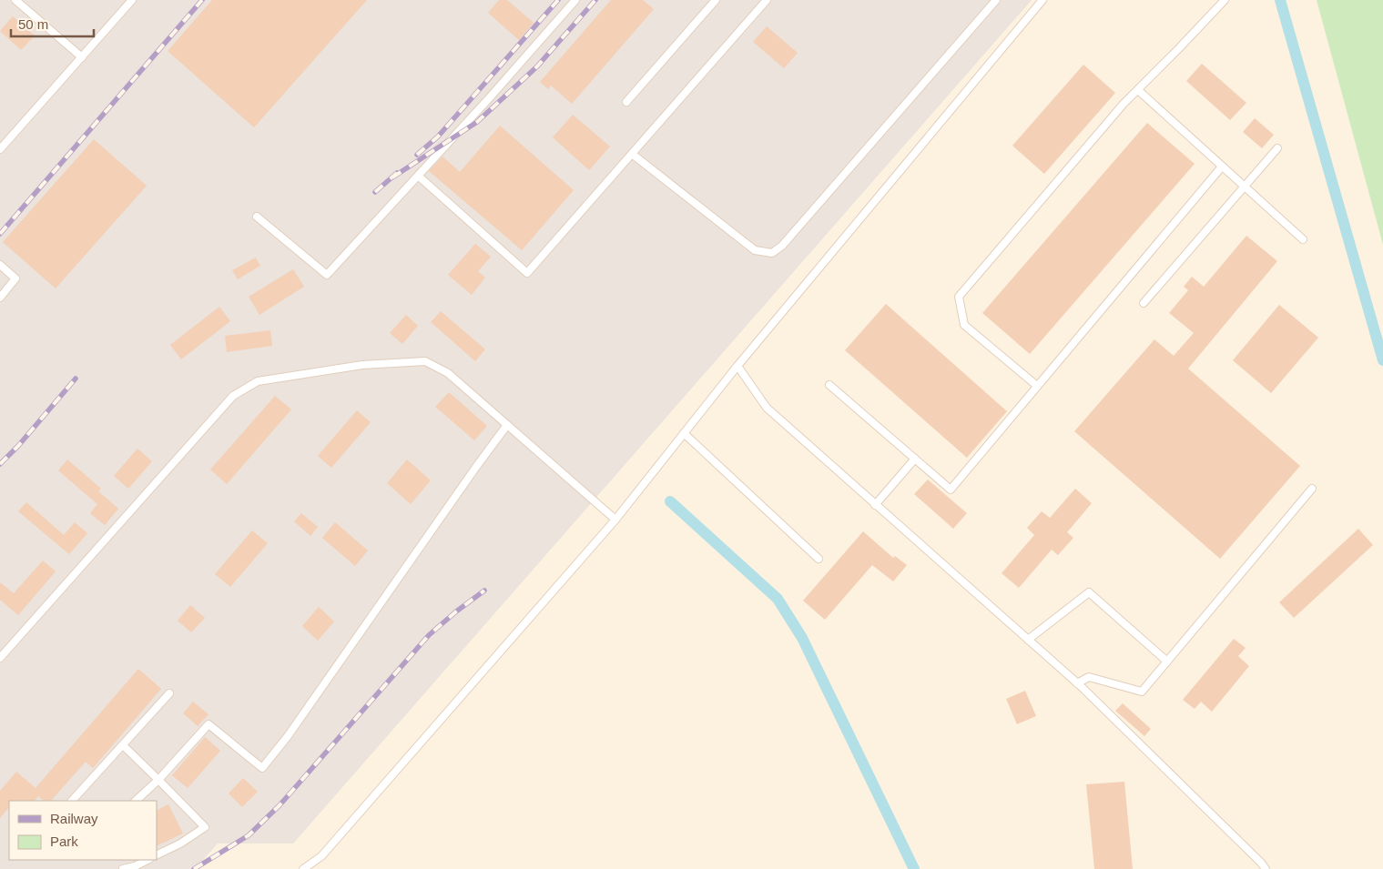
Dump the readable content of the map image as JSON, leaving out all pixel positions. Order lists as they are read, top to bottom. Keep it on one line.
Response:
{"legend":["Railway","Park"],"scale_bar":"50 m"}
